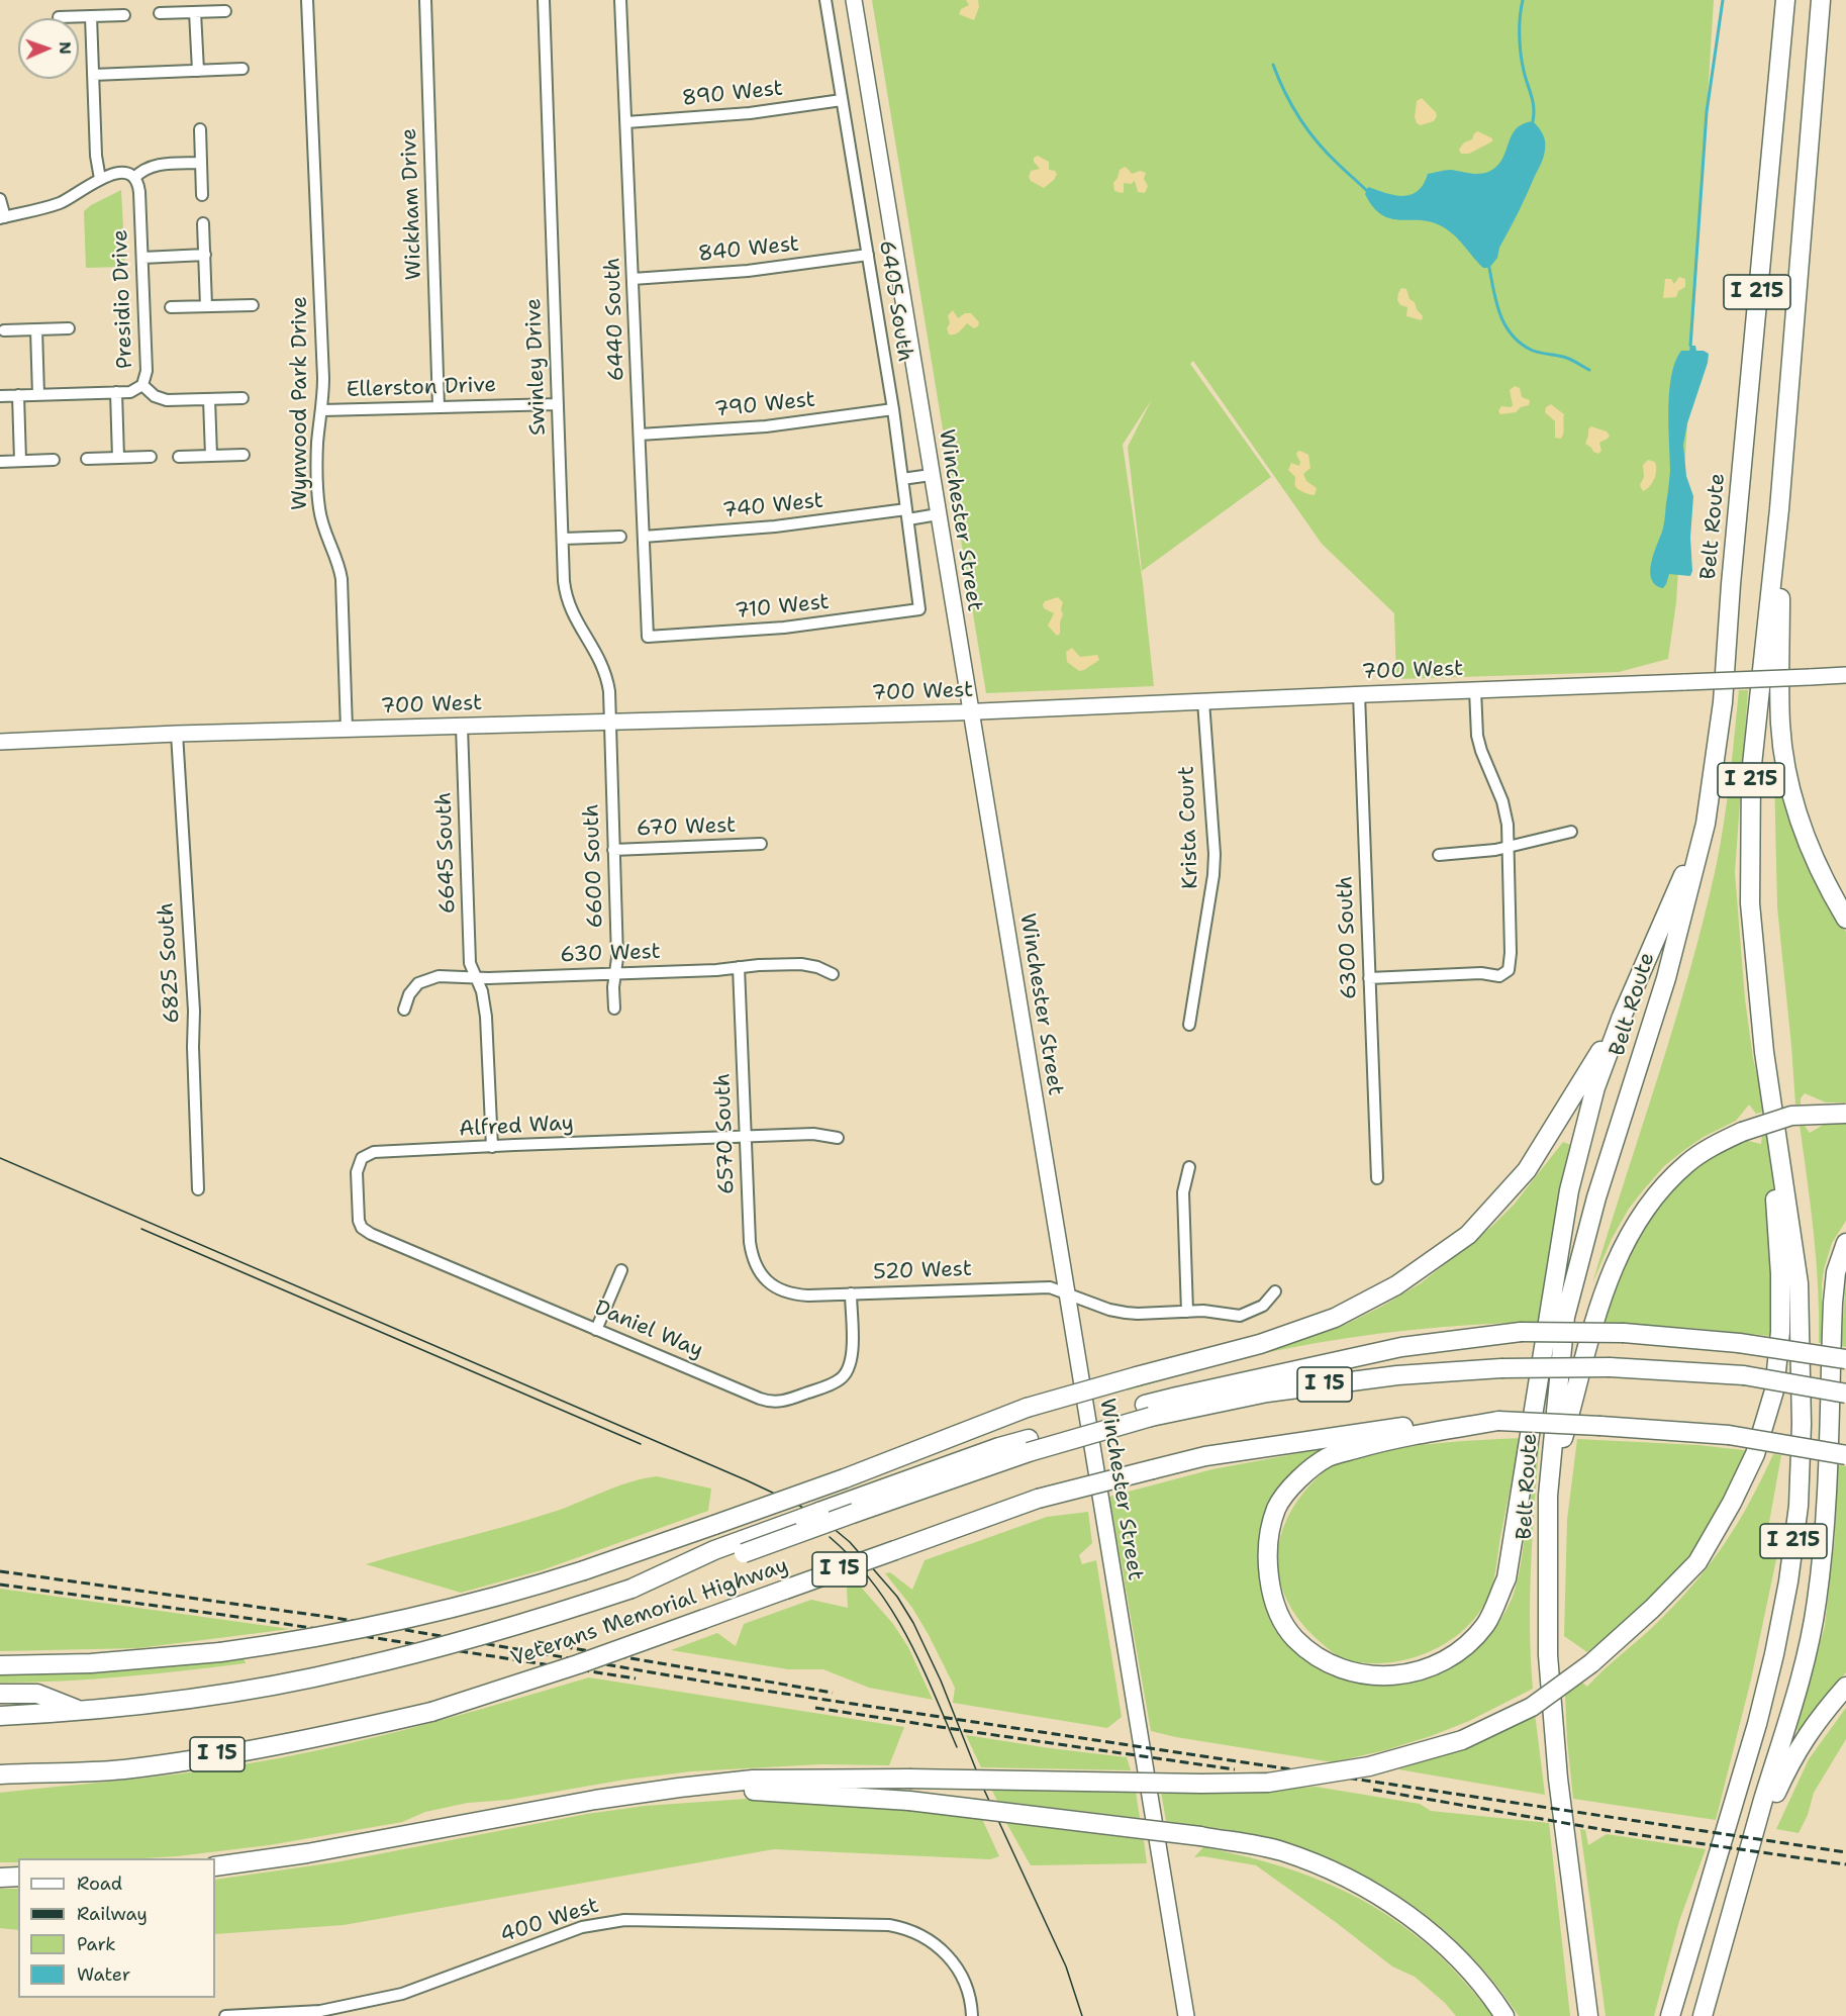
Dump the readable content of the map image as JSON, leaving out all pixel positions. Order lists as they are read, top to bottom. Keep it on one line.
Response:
{"streets":{"highway":["I 215","Belt Route","I 15","Veterans Memorial Highway"],"main road":["Winchester Street","700 West"],"street":["890 West","Wickham Drive","840 West","Presidio Drive","6405 South","6440 South","Swinley Drive","Ellerston Drive","Wynwood Park Drive","790 West","740 West","710 West","670 West","Krista Court","6645 South","6600 South","6300 South","630 West","6825 South","Alfred Way","6570 South","520 West","Daniel Way","400 West"]},"crossings":[["890 West","6405 South"],["890 West","6440 South"],["Wickham Drive","Ellerston Drive"],["840 West","6405 South"],["840 West","6440 South"],["6405 South","790 West"],["6405 South","740 West"],["6405 South","710 West"],["6440 South","790 West"],["6440 South","740 West"],["6440 South","710 West"],["Swinley Drive","Ellerston Drive"],["Swinley Drive","700 West"],["Swinley Drive","6600 South"],["Ellerston Drive","Wynwood Park Drive"],["Wynwood Park Drive","700 West"],["740 West","Winchester Street"],["Winchester Street","700 West"],["Winchester Street","520 West"],["700 West","Krista Court"],["700 West","6645 South"],["700 West","6600 South"],["700 West","6300 South"],["700 West","6825 South"],["670 West","6600 South"],["6645 South","630 West"],["6645 South","Alfred Way"],["6600 South","630 West"],["630 West","6570 South"],["Alfred Way","6570 South"],["Alfred Way","Daniel Way"],["6570 South","520 West"],["520 West","Daniel Way"]],"legend":["Road","Railway","Park","Water"],"north":"right"}
